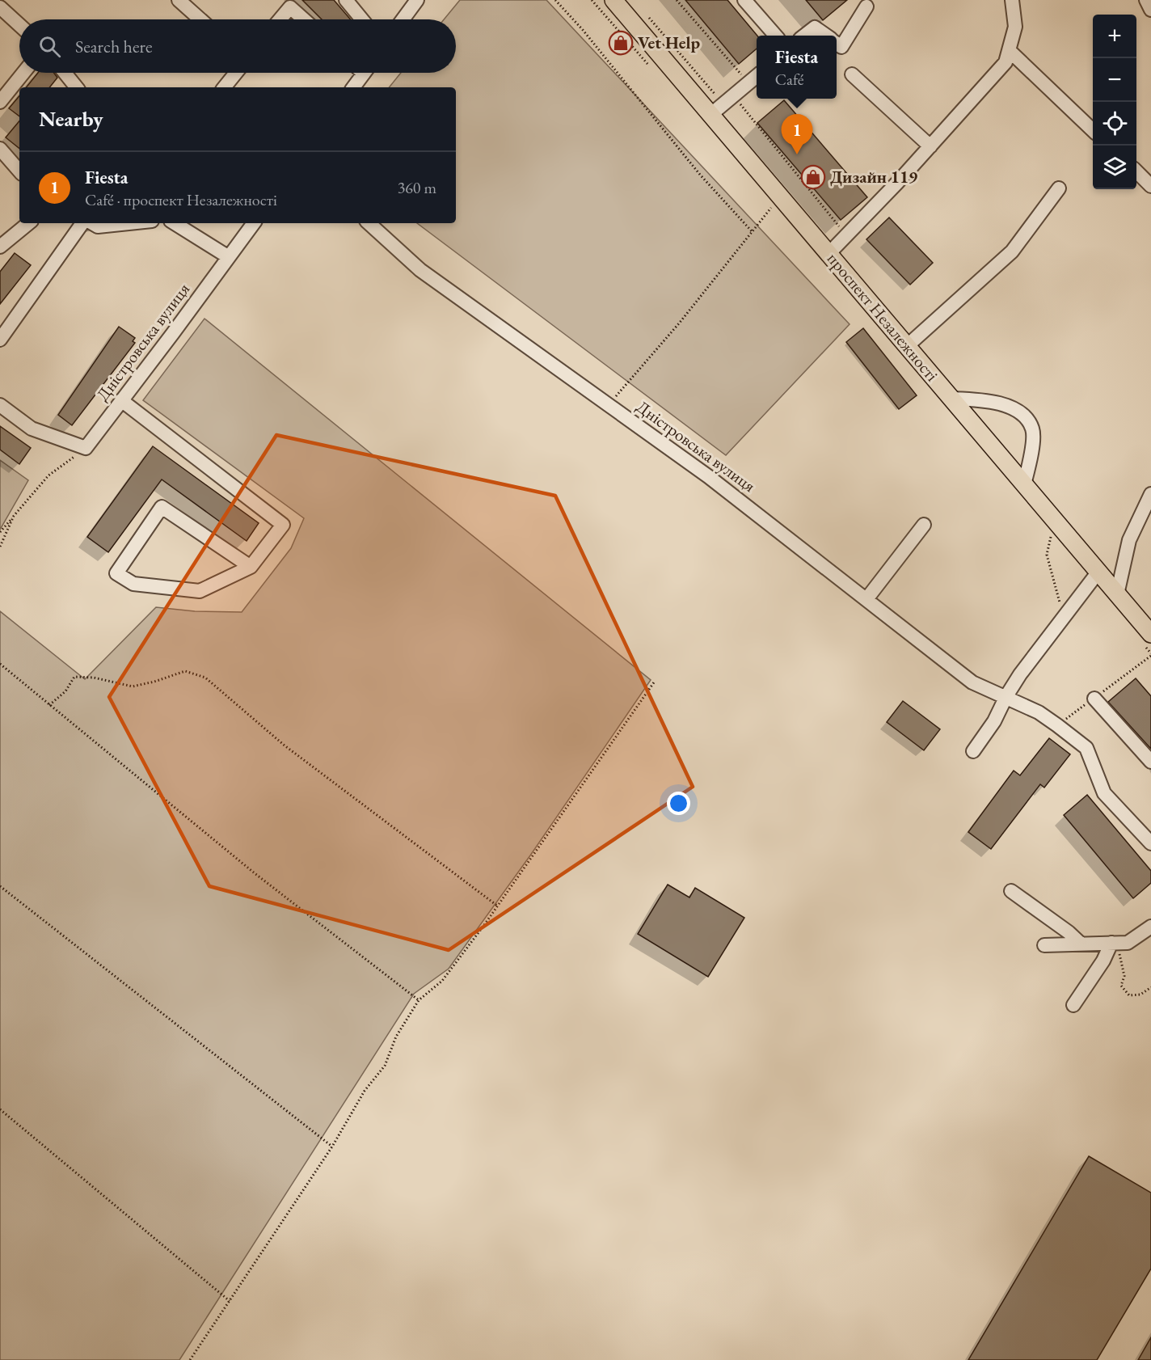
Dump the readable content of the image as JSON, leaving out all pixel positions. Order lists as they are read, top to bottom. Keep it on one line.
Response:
{"streets":{"main road":["проспект Незалежності"],"street":["Дністровська вулиця"]},"places":{"shop":["Vet Help","Дизайн 119"]},"page":{"map_buttons":["+","−"],"search":"Search here","popup":["Fiesta","Café"],"heading":"Nearby","pins":"1","list":[{"mark":"1","name":"Fiesta","note":"Café · проспект Незалежності","value":"360 m"}]}}
